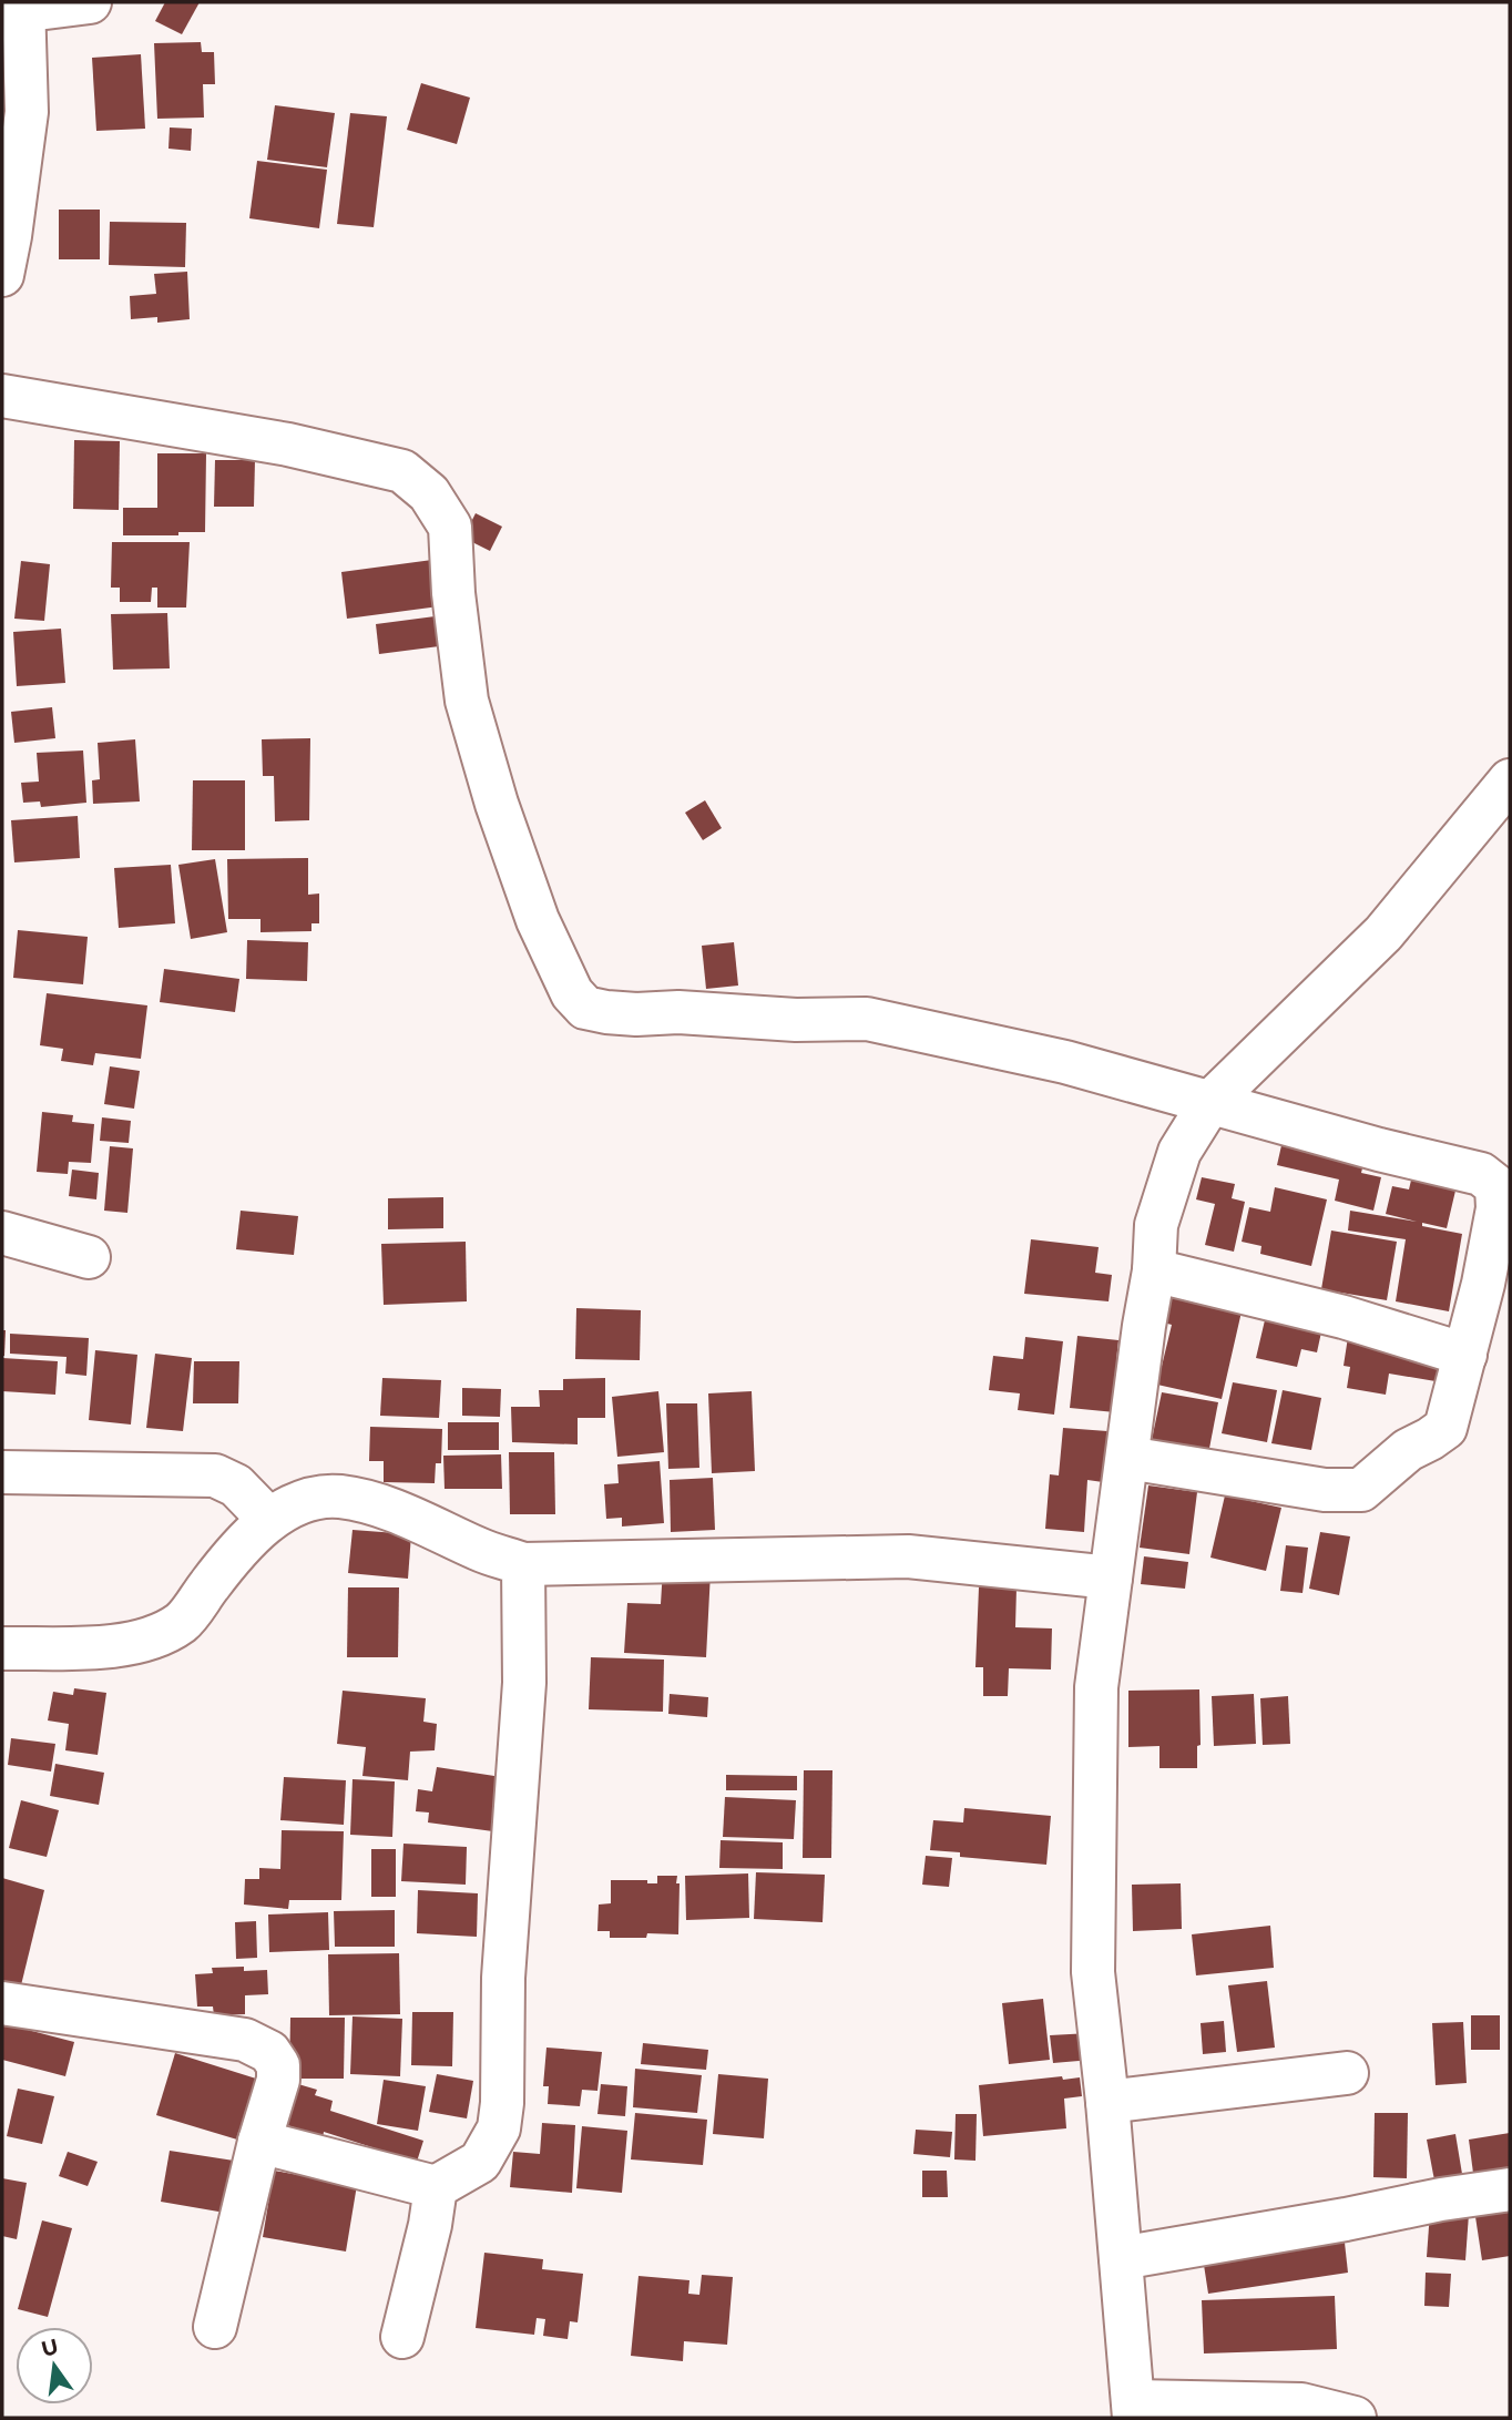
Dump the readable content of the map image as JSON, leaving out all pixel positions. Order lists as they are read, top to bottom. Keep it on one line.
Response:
{"north":"top"}
